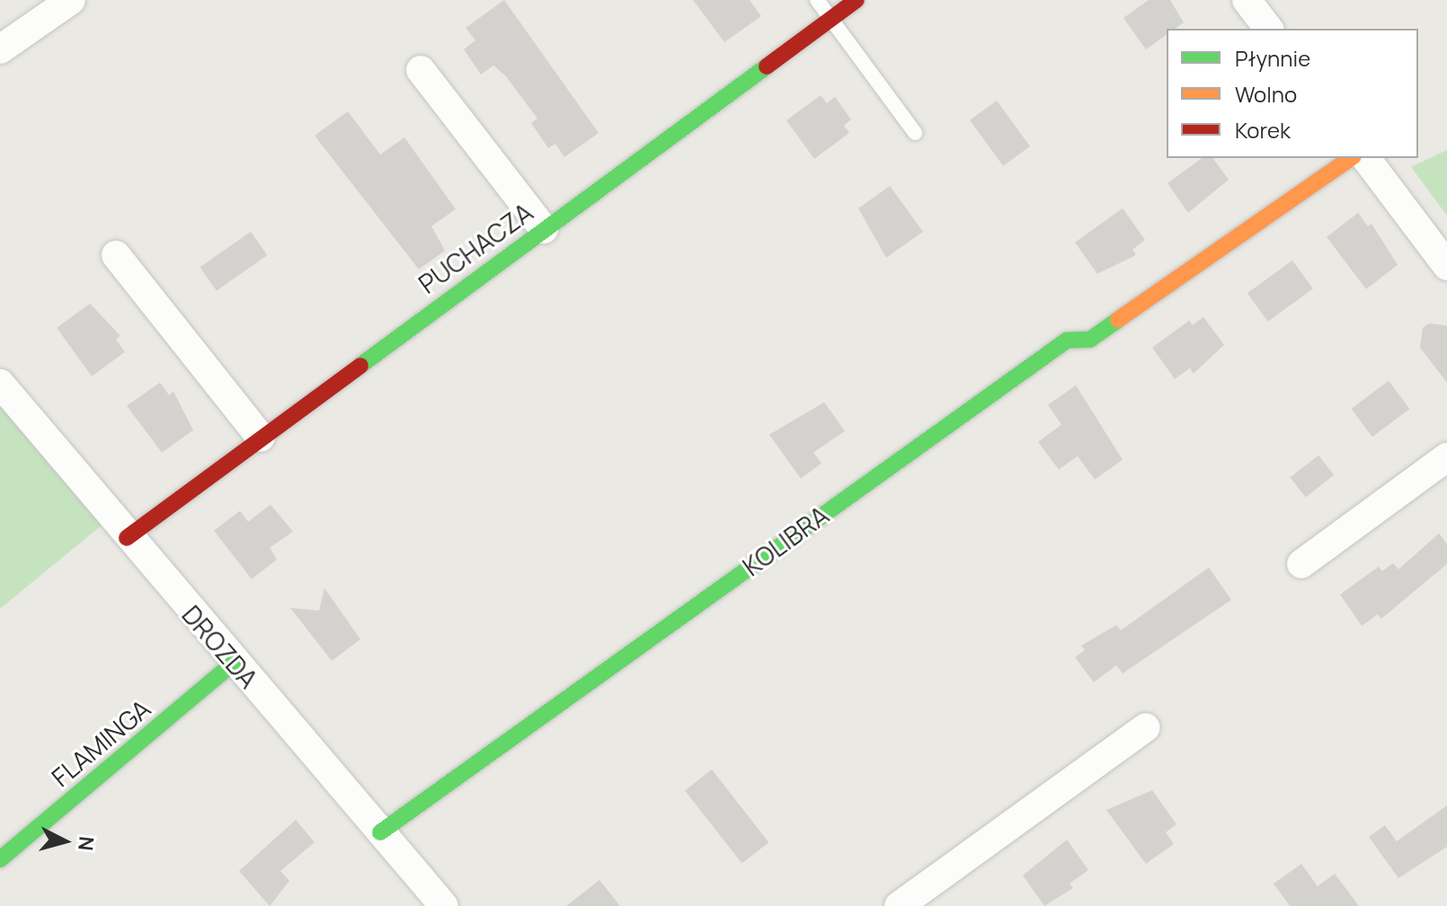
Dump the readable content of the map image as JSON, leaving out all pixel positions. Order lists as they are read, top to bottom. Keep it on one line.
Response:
{"streets":{"street":["PUCHACZA","KOLIBRA","DROZDA","FLAMINGA"]},"crossings":[["PUCHACZA","DROZDA"],["KOLIBRA","DROZDA"],["DROZDA","FLAMINGA"]],"legend":["Płynnie","Wolno","Korek"],"north":"right"}
